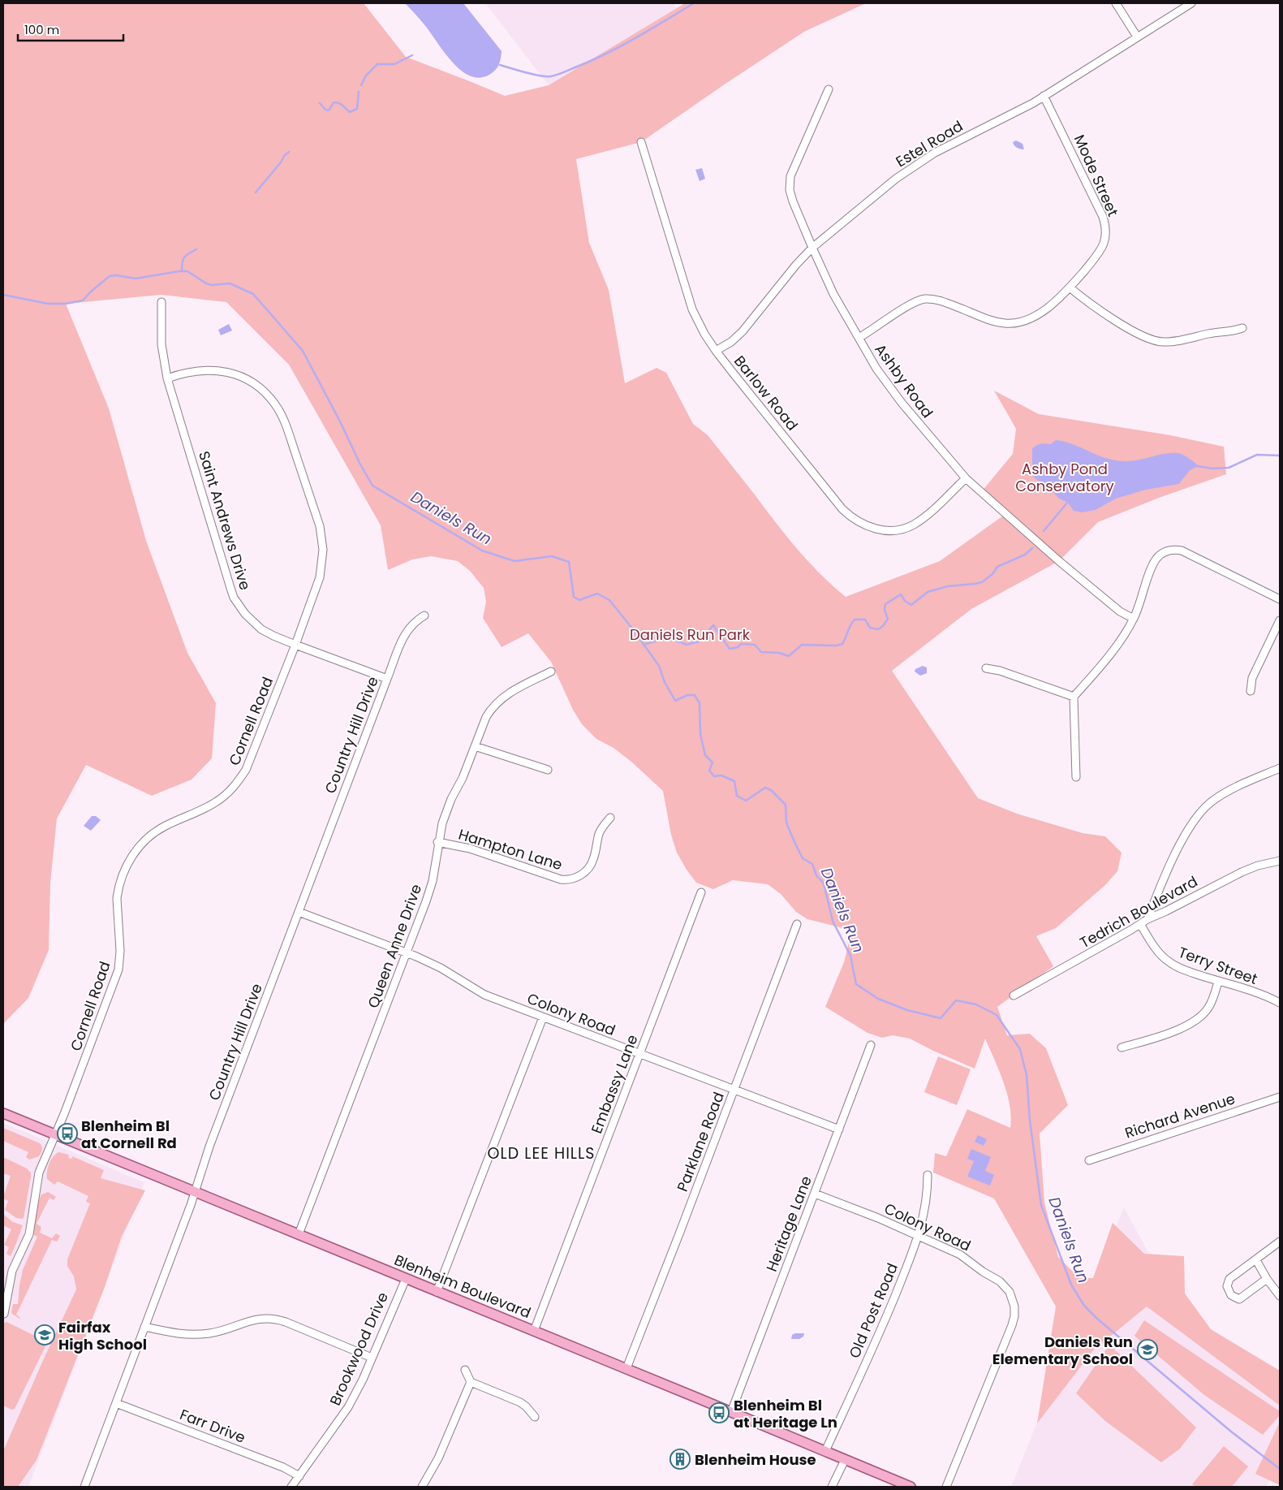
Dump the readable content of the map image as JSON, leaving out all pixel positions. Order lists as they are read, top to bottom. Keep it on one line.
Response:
{"streets":{"main road":["Blenheim Boulevard"],"street":["Estel Road","Mode Street","Ashby Road","Barlow Road","Saint Andrews Drive","Cornell Road","Country Hill Drive","Hampton Lane","Tedrich Boulevard","Queen Anne Drive","Terry Street","Colony Road","Embassy Lane","Richard Avenue","Parklane Road","Heritage Lane","Old Post Road","Brookwood Drive","Farr Drive"]},"crossings":[["Estel Road","Mode Street"],["Estel Road","Ashby Road"],["Estel Road","Barlow Road"],["Mode Street","Ashby Road"],["Ashby Road","Barlow Road"],["Saint Andrews Drive","Cornell Road"],["Saint Andrews Drive","Country Hill Drive"],["Cornell Road","Blenheim Boulevard"],["Country Hill Drive","Colony Road"],["Country Hill Drive","Blenheim Boulevard"],["Country Hill Drive","Farr Drive"],["Hampton Lane","Queen Anne Drive"],["Tedrich Boulevard","Terry Street"],["Queen Anne Drive","Colony Road"],["Queen Anne Drive","Blenheim Boulevard"],["Colony Road","Embassy Lane"],["Colony Road","Parklane Road"],["Colony Road","Heritage Lane"],["Colony Road","Old Post Road"],["Embassy Lane","Blenheim Boulevard"],["Parklane Road","Blenheim Boulevard"],["Heritage Lane","Blenheim Boulevard"],["Blenheim Boulevard","Old Post Road"],["Blenheim Boulevard","Brookwood Drive"],["Brookwood Drive","Farr Drive"]],"districts":["OLD LEE HILLS"],"water":["Daniels Run"],"parks":["Ashby Pond Conservatory","Daniels Run Park"],"places":{"bus stop":["Blenheim Bl at Cornell Rd","Blenheim Bl at Heritage Ln"],"school or university":["Fairfax High School","Daniels Run Elementary School"],"building":["Blenheim House"]},"scale_bar":"100 m"}
